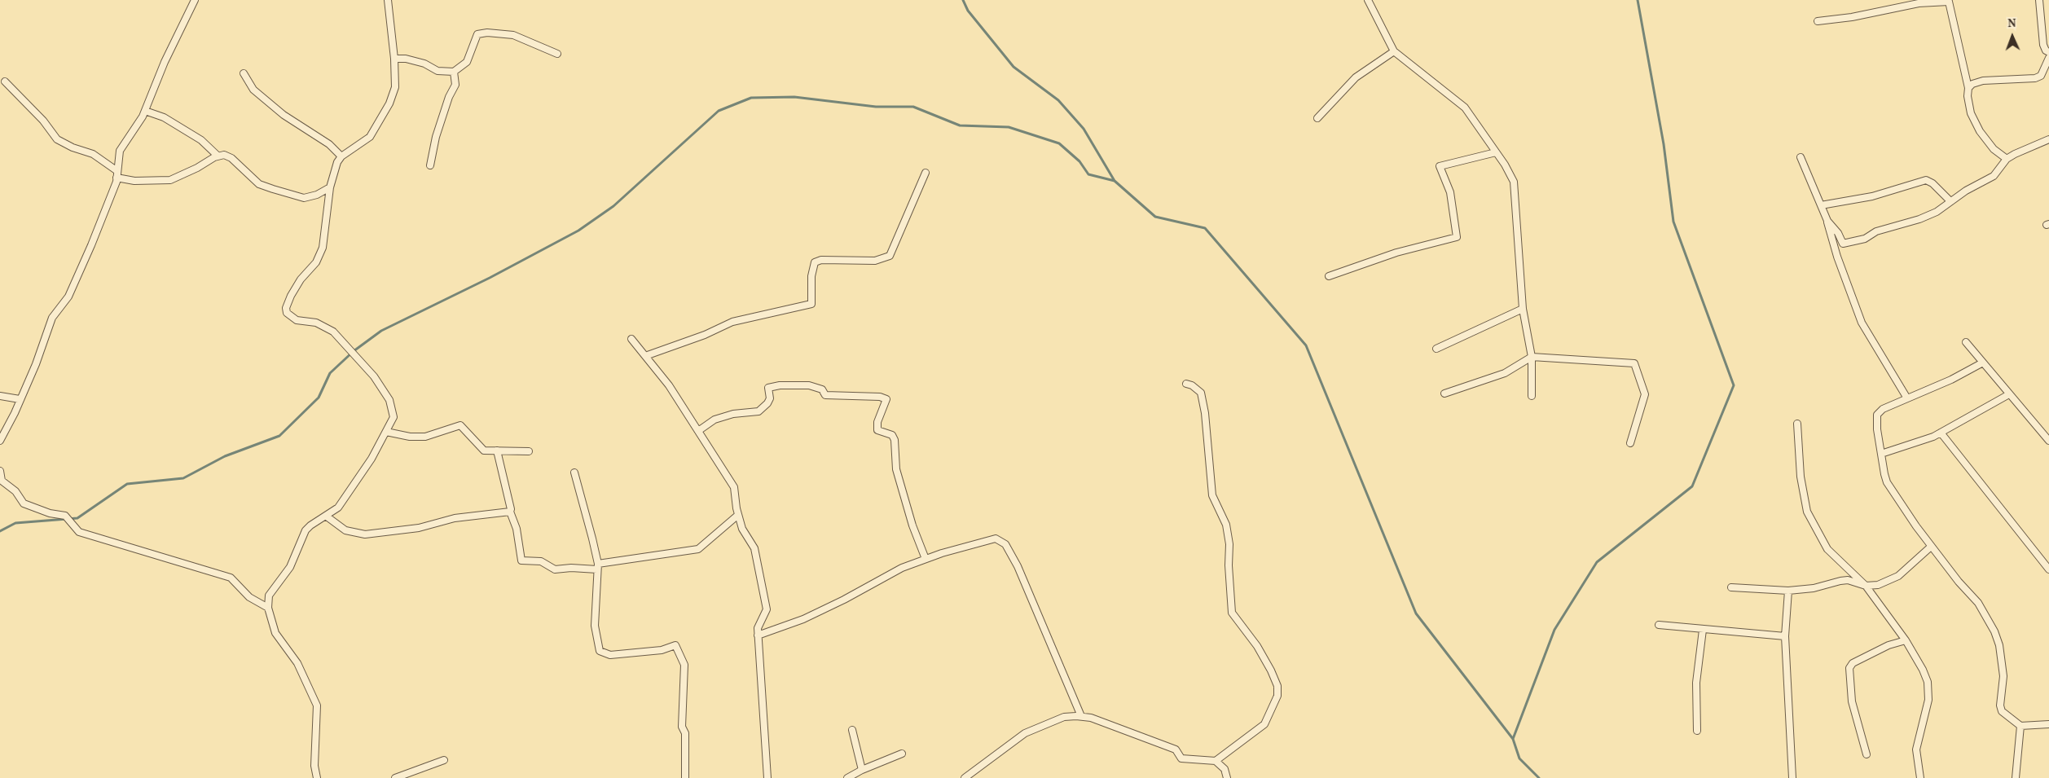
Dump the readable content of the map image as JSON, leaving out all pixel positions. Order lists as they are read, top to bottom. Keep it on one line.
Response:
{"north":"top"}
